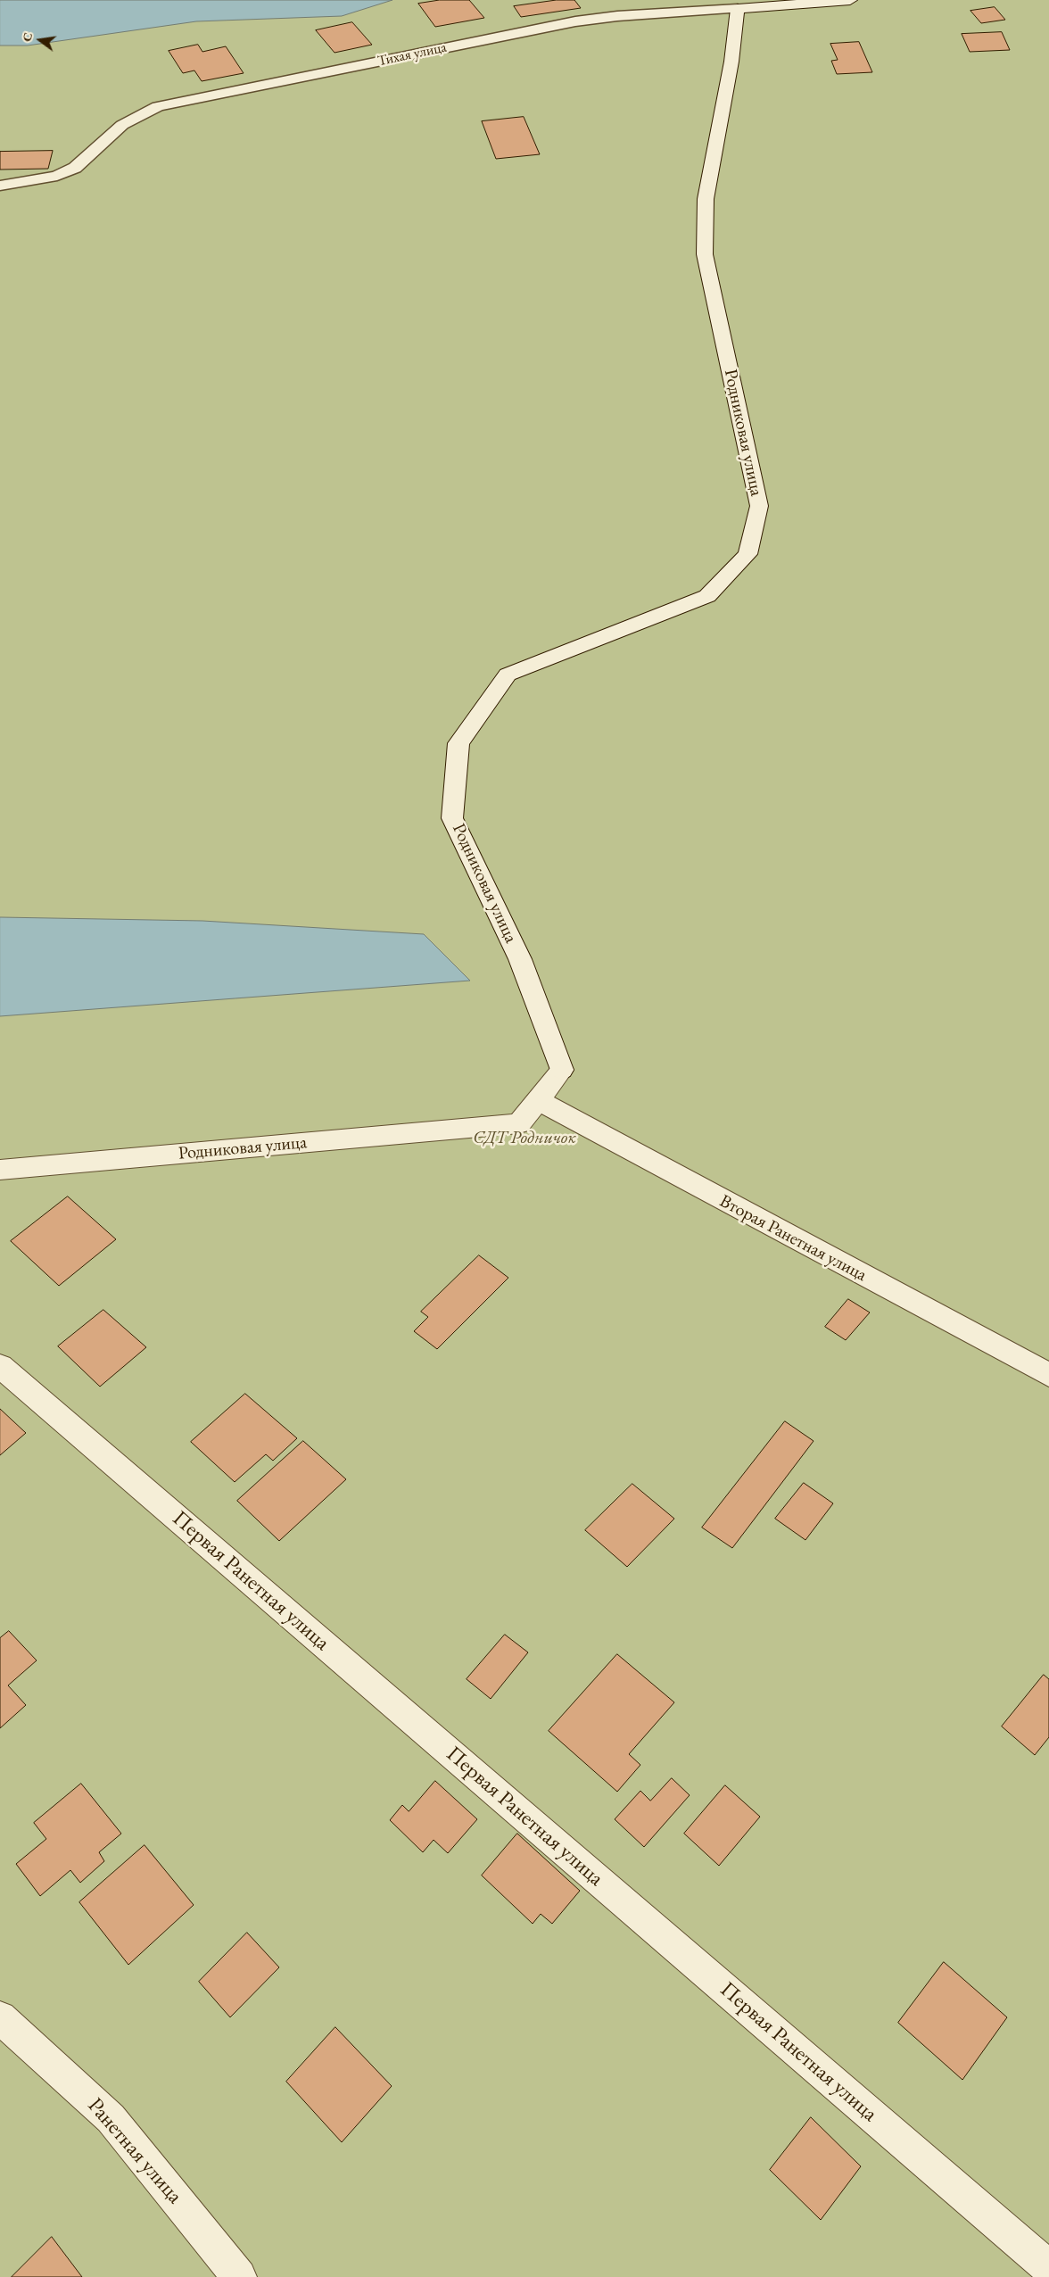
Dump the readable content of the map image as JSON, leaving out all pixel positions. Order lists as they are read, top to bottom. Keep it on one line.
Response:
{"streets":{"street":["Тихая улица","Родниковая улица","Вторая Ранетная улица","Первая Ранетная улица","Ранетная улица"]},"crossings":[["Тихая улица","Родниковая улица"],["Родниковая улица","Вторая Ранетная улица"]],"parks":["СДТ Родничок"],"north":"left"}
